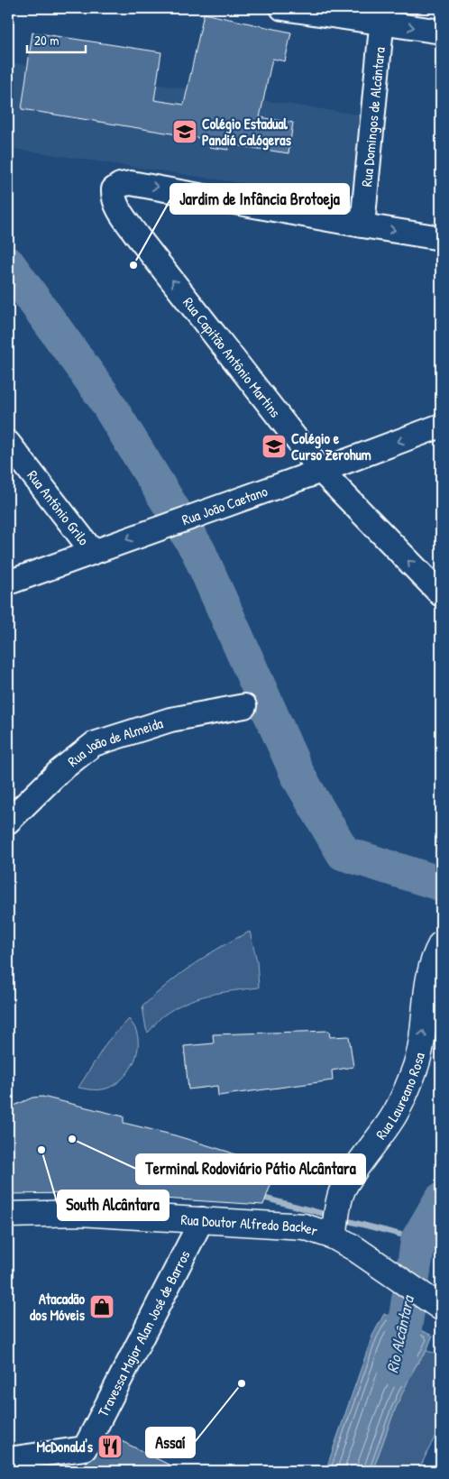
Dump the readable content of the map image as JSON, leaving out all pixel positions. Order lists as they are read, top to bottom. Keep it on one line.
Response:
{"streets":{"main road":["Rua Laureano Rosa","Rua Doutor Alfredo Backer"],"street":["Rua Domingos de Alcântara","Rua Capitão Antônio Martins","Rua João Caetano","Rua Antônio Grilo","Rua João de Almeida","Travessa Major Alan José de Barros"]},"crossings":[["Rua Domingos de Alcântara","Rua Capitão Antônio Martins"],["Rua Capitão Antônio Martins","Rua João Caetano"],["Rua João Caetano","Rua Antônio Grilo"],["Rua Laureano Rosa","Rua Doutor Alfredo Backer"],["Rua Doutor Alfredo Backer","Travessa Major Alan José de Barros"]],"one_way":["Rua João Caetano","Rua Laureano Rosa"],"water":["Rio Alcântara"],"places":{"school or university":["Colégio Estadual Pandiá Calógeras","Colégio e Curso Zerohum"],"other":["Jardim de Infância Brotoeja","Terminal Rodoviário Pátio Alcântara","South Alcântara","Assaí"],"shop":["Atacadão dos Móveis"],"restaurant":["McDonald's"]},"scale_bar":"20 m"}
